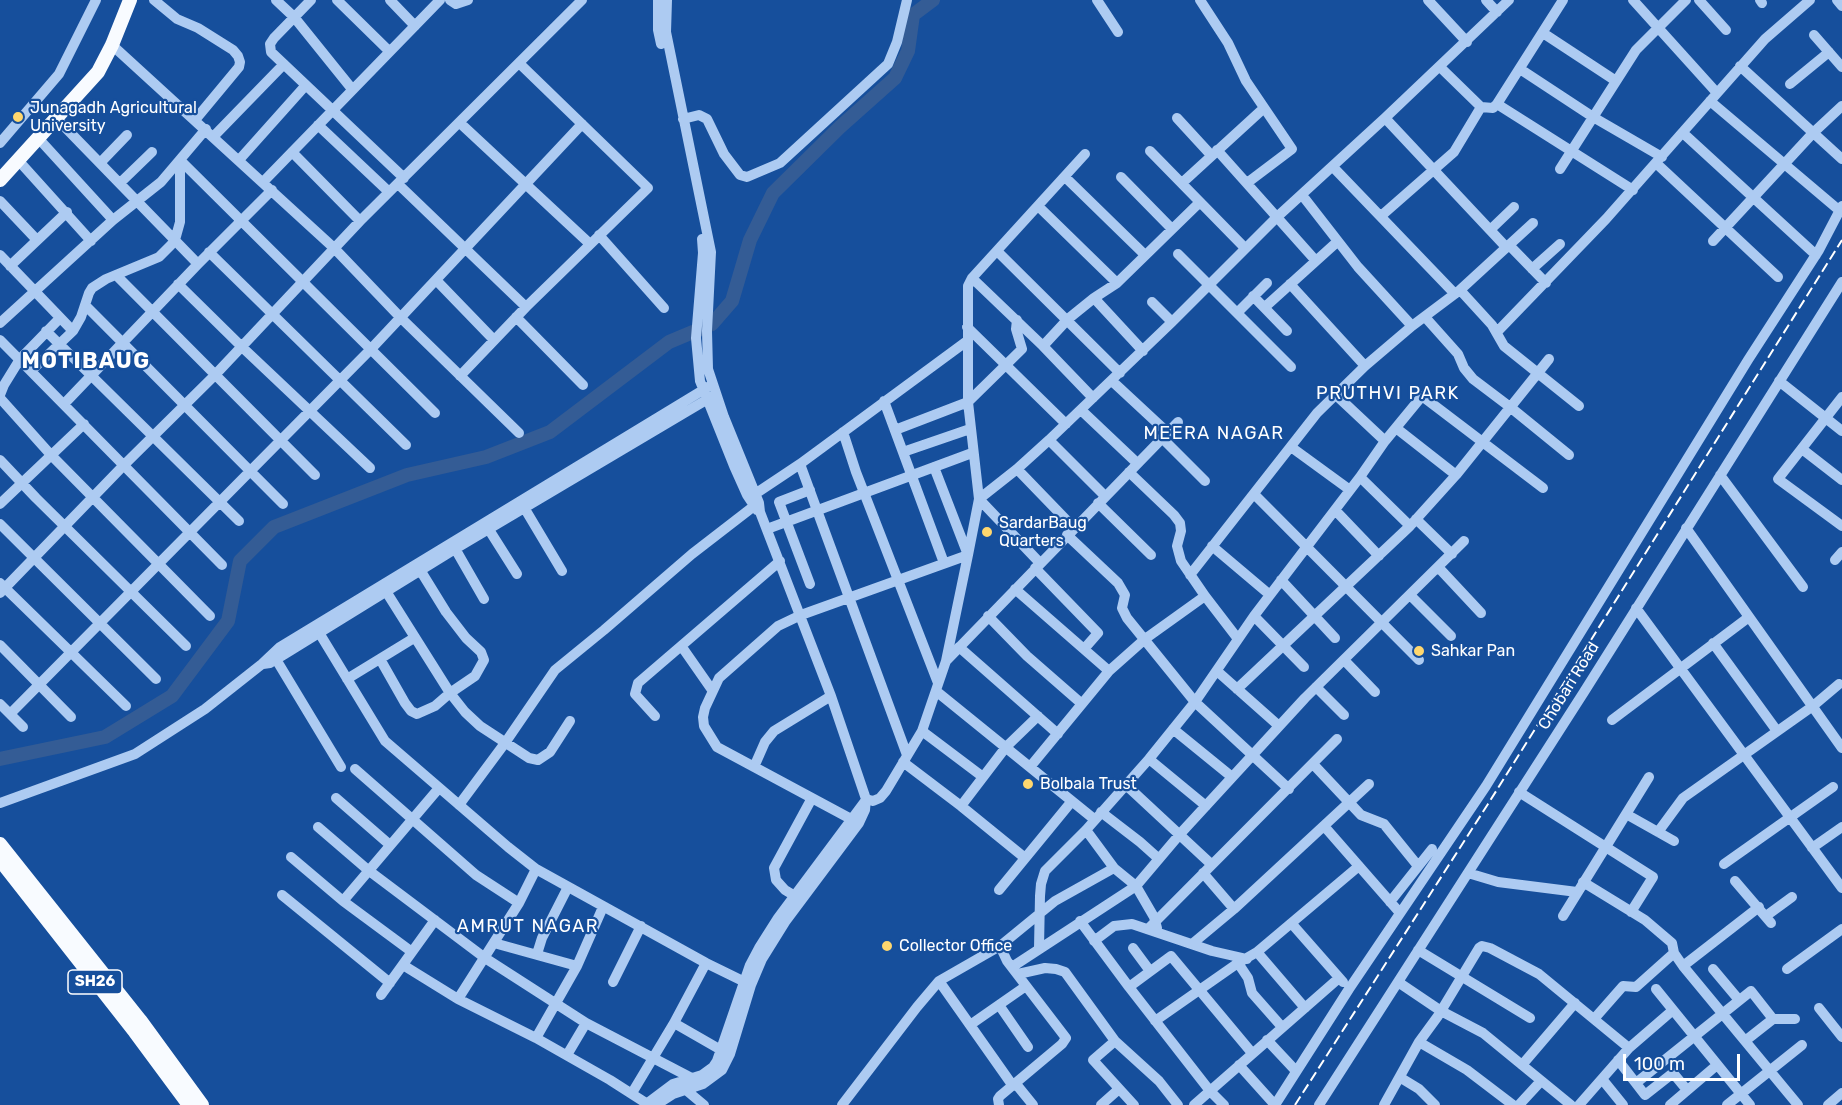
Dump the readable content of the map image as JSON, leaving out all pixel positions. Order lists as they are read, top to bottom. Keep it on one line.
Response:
{"streets":{"main road":["SH26"],"street":["Chobari Road"]},"districts":["MOTIBAUG","PRUTHVI PARK","MEERA NAGAR","AMRUT NAGAR"],"places":["Junagadh Agricultural University","SardarBaug Quarters","Sahkar Pan","Bolbala Trust","Collector Office"],"scale_bar":"100 m"}
